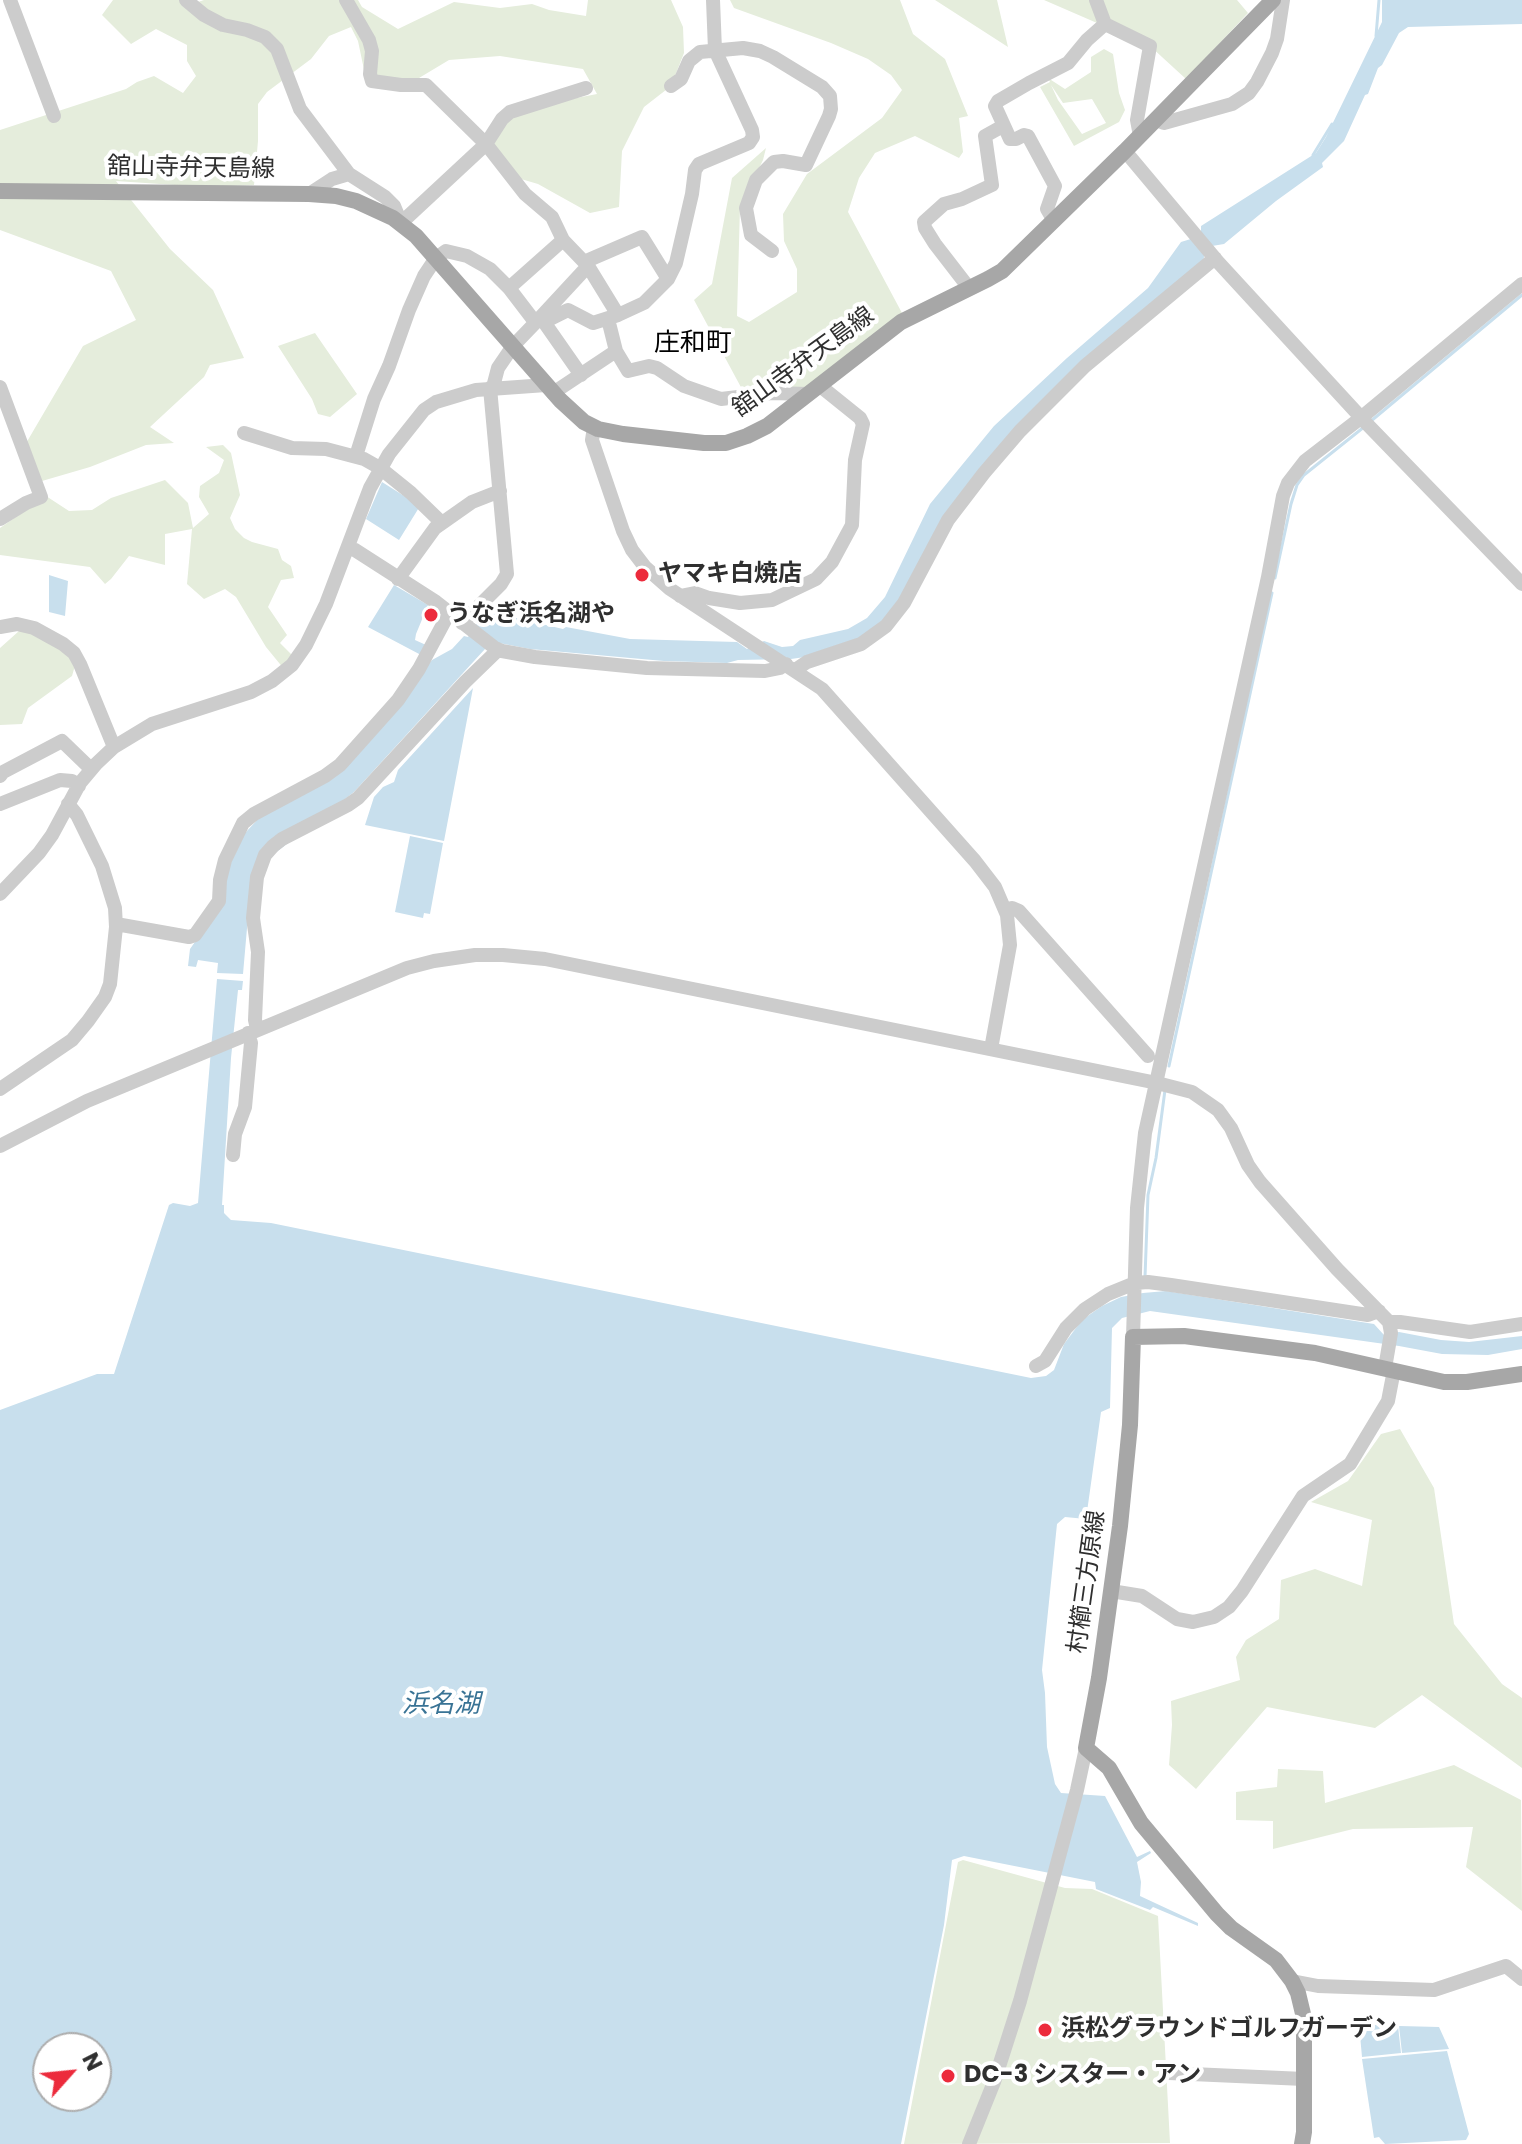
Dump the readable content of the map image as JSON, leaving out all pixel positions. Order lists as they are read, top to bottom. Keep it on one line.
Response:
{"streets":{"main road":["舘山寺弁天島線","村櫛三方原線"]},"districts":["庄和町"],"water":["浜名湖"],"places":["ヤマキ白焼店","うなぎ浜名湖や","浜松グラウンドゴルフガーデン","DC-3 シスター・アン"],"north":"top right"}
